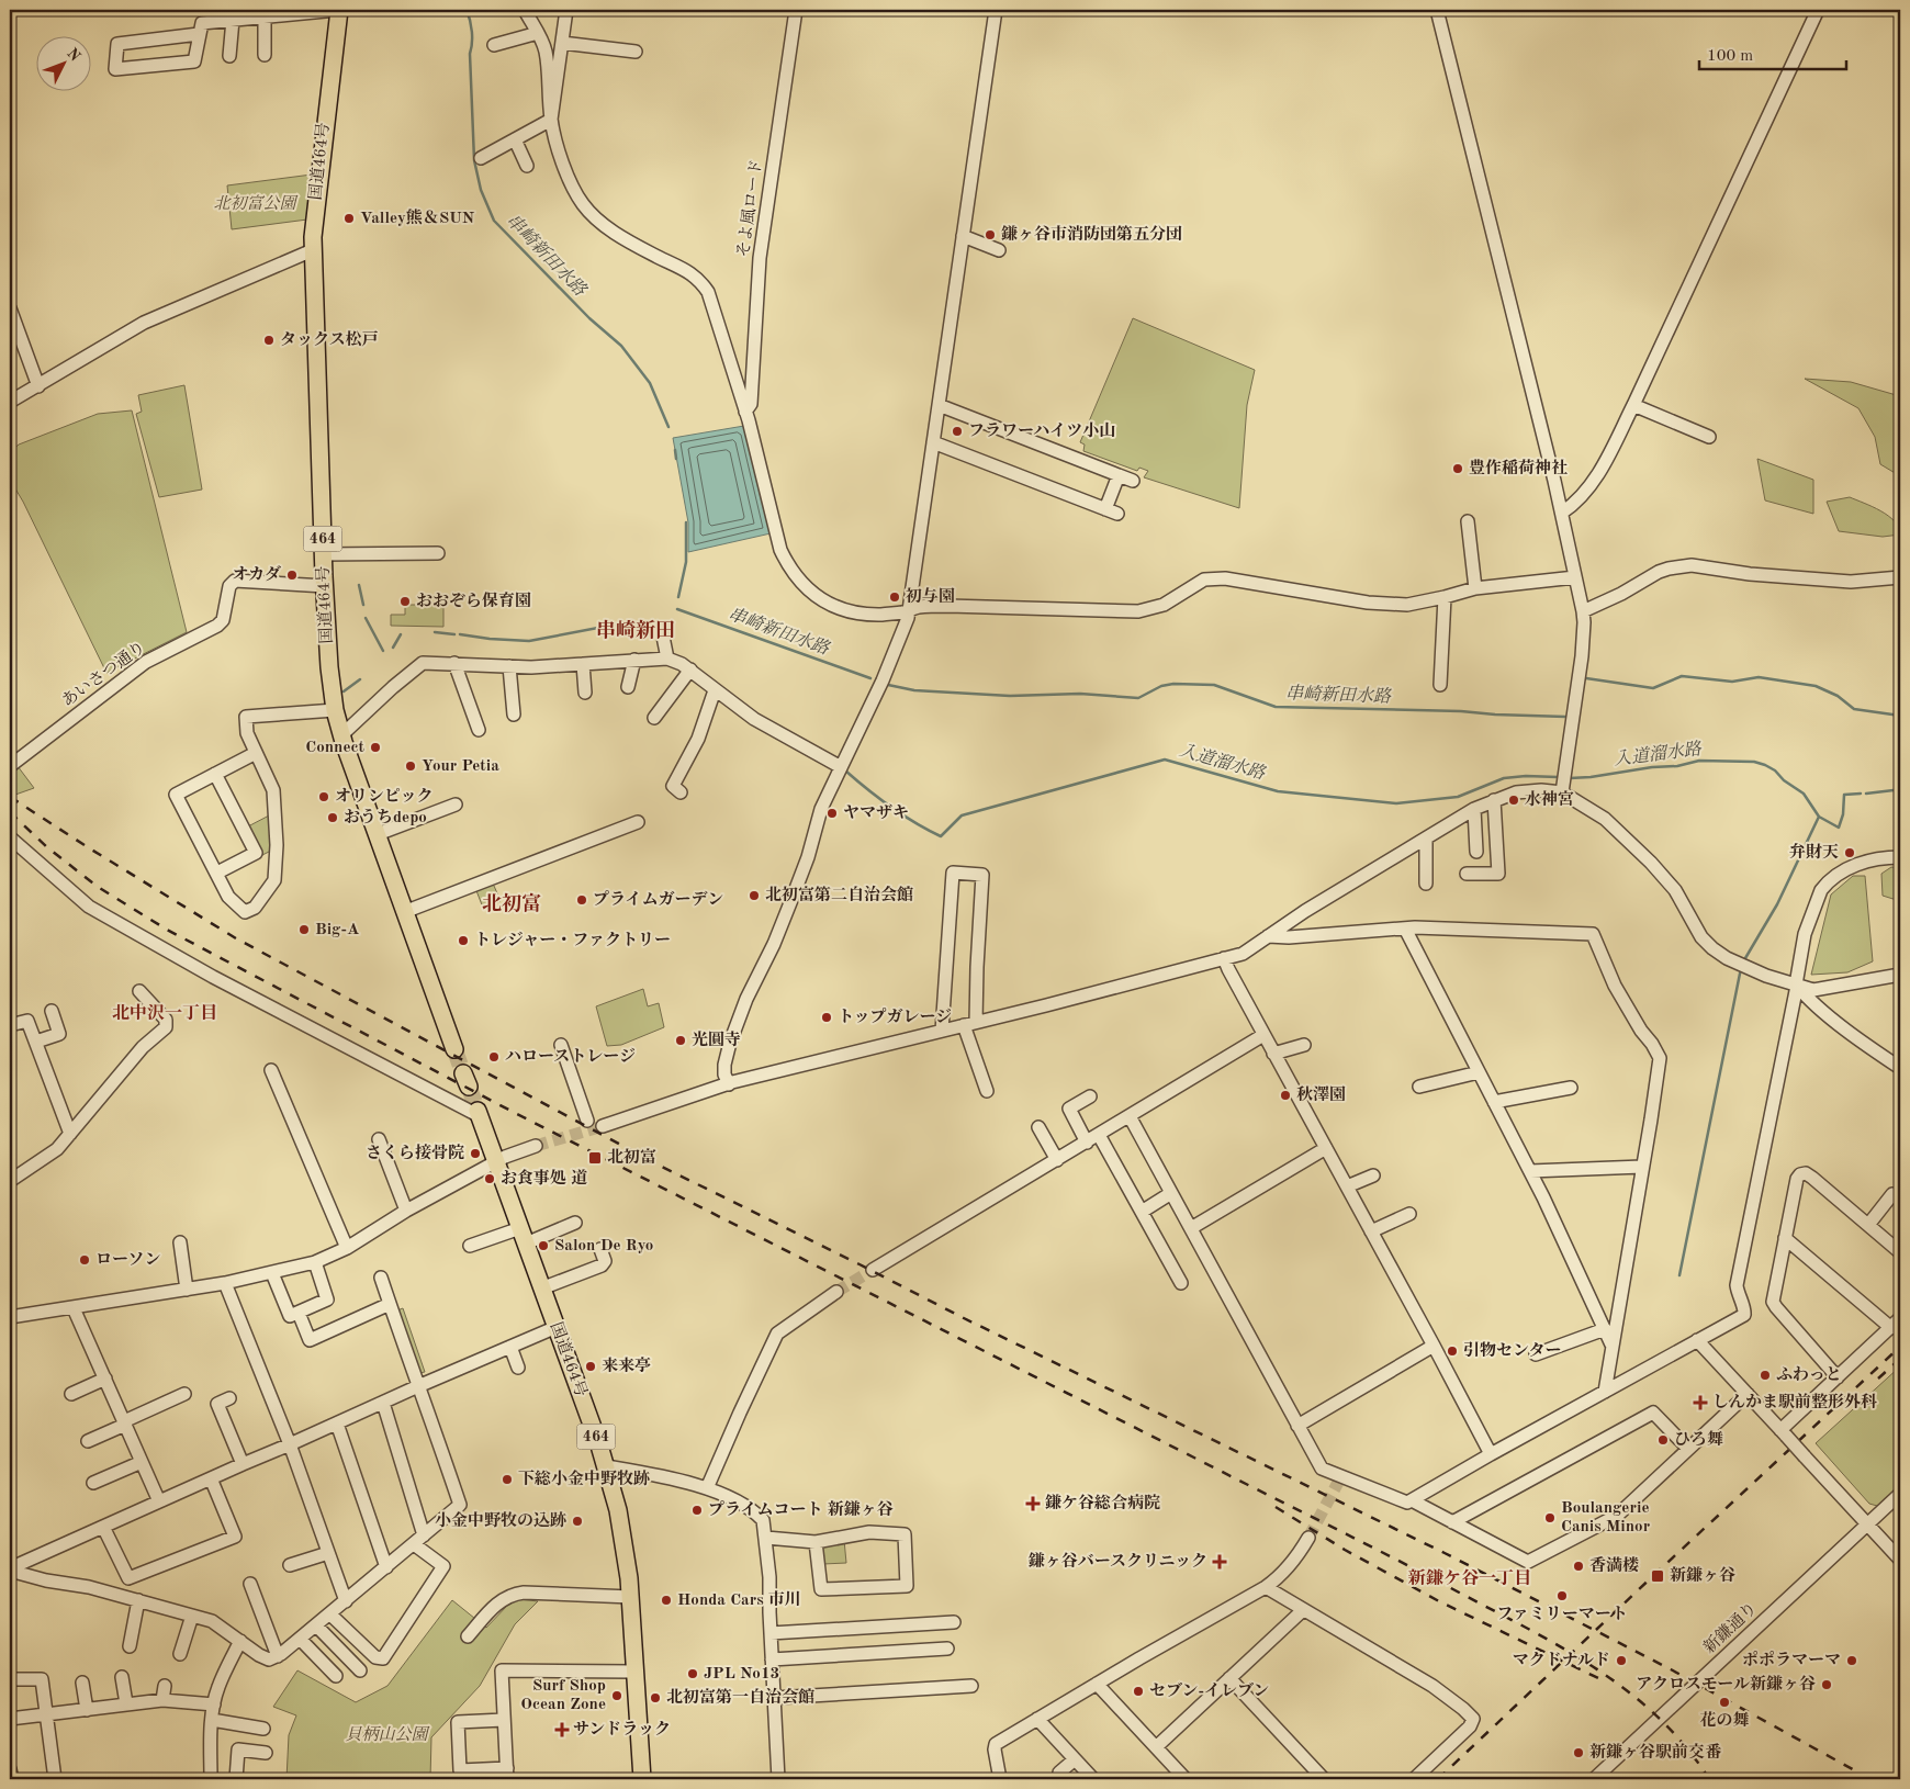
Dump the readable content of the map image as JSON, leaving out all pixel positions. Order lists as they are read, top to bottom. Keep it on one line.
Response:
{"streets":{"highway":["国道464号","464"],"street":["そよ風ロード","あいさつ通り","新鎌通り"]},"crossings":[["国道464号","あいさつ通り"]],"districts":["串崎新田","北初富","北中沢一丁目","新鎌ケ谷一丁目"],"water":["串崎新田水路","入道溜水路"],"parks":["北初富公園","貝柄山公園"],"places":{"other":["Valley熊＆SUN","鎌ヶ谷市消防団第五分団","タックス松戸","フラワーハイツ小山","豊作稲荷神社","オカダ","初与園","おおぞら保育園","Connect","Your Petia","オリンピック","水神宮","ヤマザキ","おうちdepo","弁財天","北初富第二自治会館","プライムガーデン","Big-A","トレジャー・ファクトリー","トップガレージ","光圓寺","ハローストレージ","秋澤園","さくら接骨院","お食事処 道","Salon De Ryo","ローソン","引物センター","来来亭","ふわっと","ひろ舞","下総小金中野牧跡","プライムコート 新鎌ヶ谷","Boulangerie Canis Minor","小金中野牧の込跡","香満楼","ファミリーマート","Honda Cars 市川","マクドナルド","ポポラマーマ","JPL No13","アクロスモール新鎌ヶ谷","セブン-イレブン","Surf Shop Ocean Zone","北初富第一自治会館","花の舞","新鎌ヶ谷駅前交番"],"transit":["北初富","新鎌ヶ谷"],"health":["しんかま駅前整形外科","鎌ケ谷総合病院","鎌ヶ谷バースクリニック","サンドラック"]},"scale_bar":"100 m","north":"top right"}
